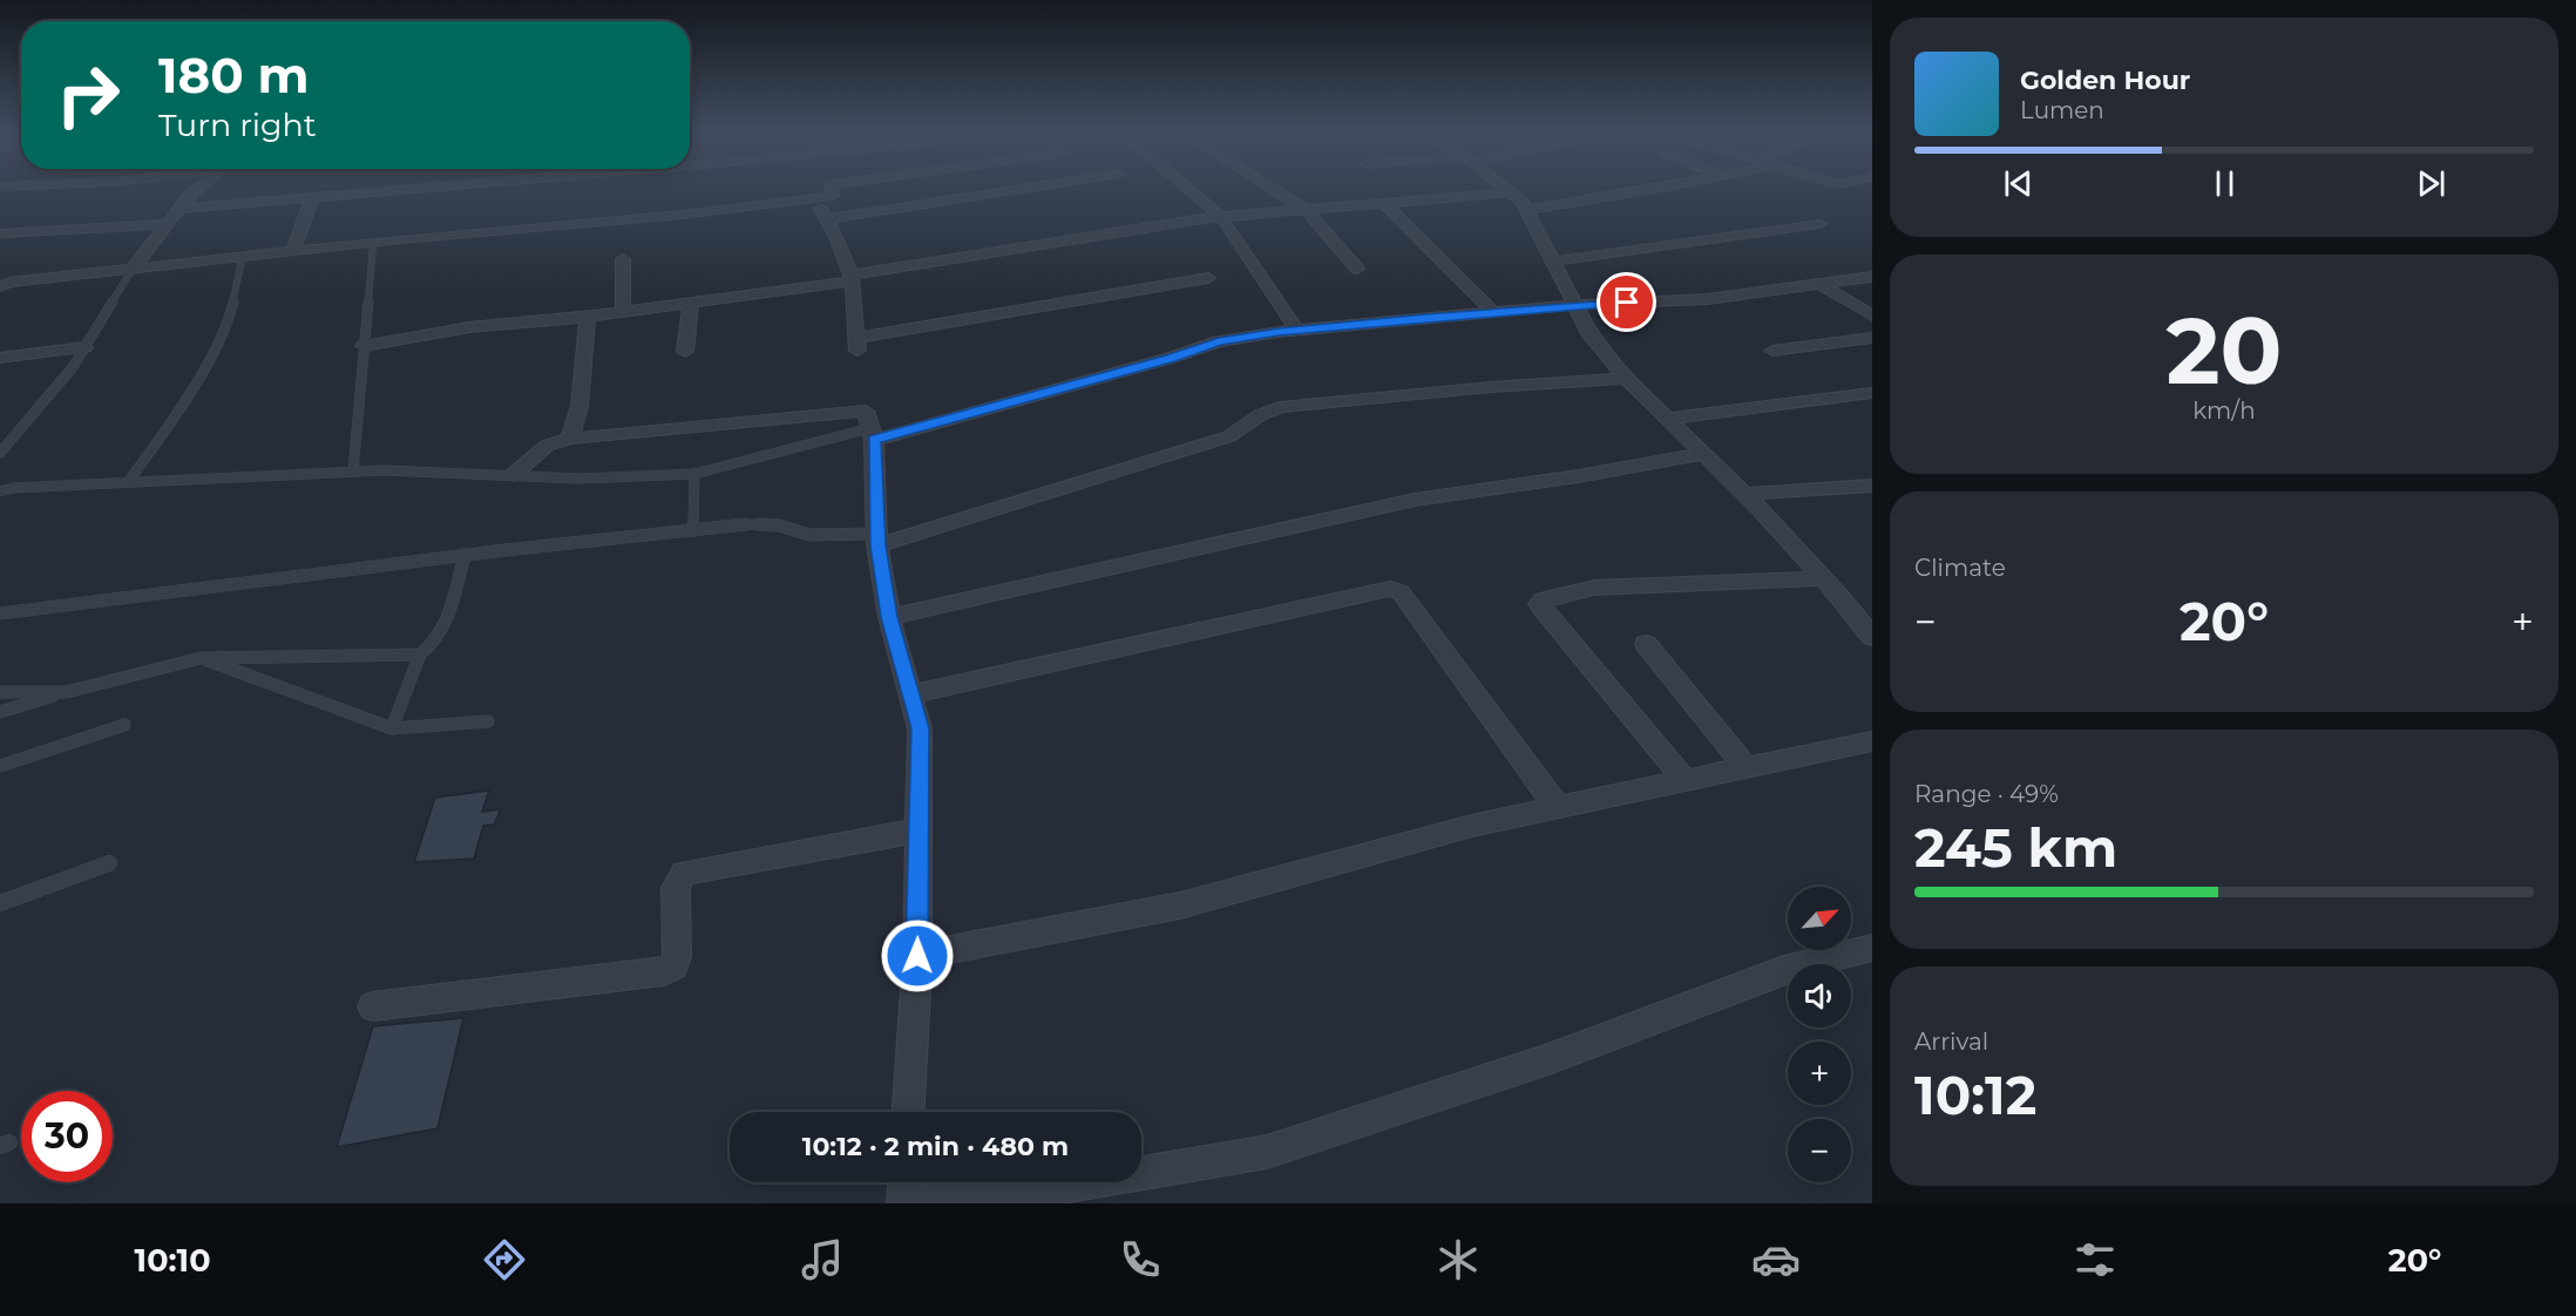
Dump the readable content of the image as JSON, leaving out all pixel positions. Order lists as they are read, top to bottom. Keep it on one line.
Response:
{"north":"top right","page":{"turn":["180 m","Turn right"],"song":["Golden Hour","Lumen"],"tile":[["20","km/h"],"Climate",["Range · 49%","245 km"],["Arrival","10:12"]],"heat":["−","20°","+"],"map_buttons":["+","−"],"limit":"30","trip":"10:12 · 2 min · 480 m","tabs":["10:10","20°"]}}
